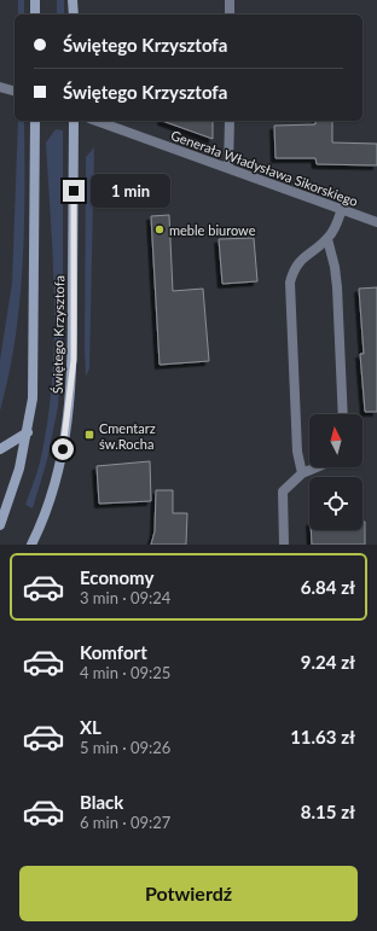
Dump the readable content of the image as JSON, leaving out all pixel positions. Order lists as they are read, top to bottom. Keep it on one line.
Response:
{"streets":{"main road":["Świętego Krzysztofa"],"street":["Generała Władysława Sikorskiego"]},"places":{"other":["meble biurowe"],"transit":["Cmentarz św.Rocha"]},"north":"top","page":{"banner":["Świętego Krzysztofa","Świętego Krzysztofa"],"bubble":"1 min","list":[{"name":"Economy","note":"3 min · 09:24","value":"6.84 zł"},{"name":"Komfort","note":"4 min · 09:25","value":"9.24 zł"},{"name":"XL","note":"5 min · 09:26","value":"11.63 zł"},{"name":"Black","note":"6 min · 09:27","value":"8.15 zł"}],"buttons":"Potwierdź"}}
